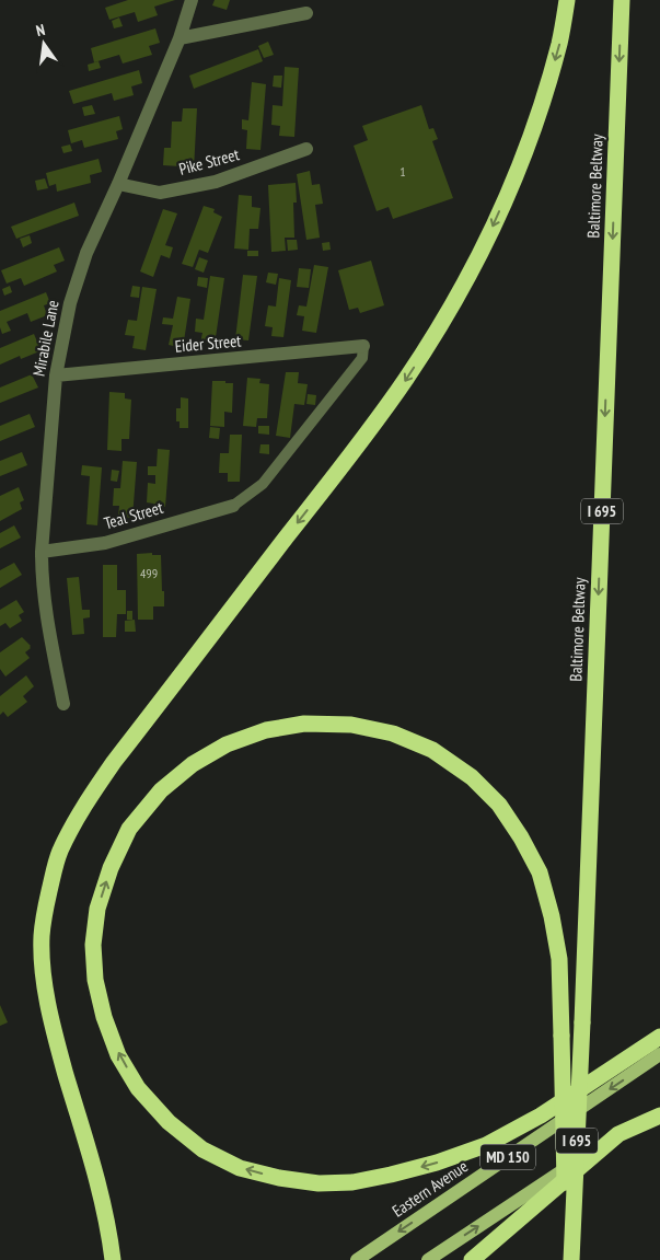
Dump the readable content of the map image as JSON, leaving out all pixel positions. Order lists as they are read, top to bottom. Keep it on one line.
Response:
{"streets":{"highway":["Baltimore Beltway","I 695"],"main road":["MD 150","Eastern Avenue"],"street":["Pike Street","Mirabile Lane","Eider Street","Teal Street"]},"crossings":[["Pike Street","Mirabile Lane"],["Mirabile Lane","Eider Street"],["Mirabile Lane","Teal Street"]],"one_way":["Baltimore Beltway"],"house_numbers":["1","499"],"north":"top"}
